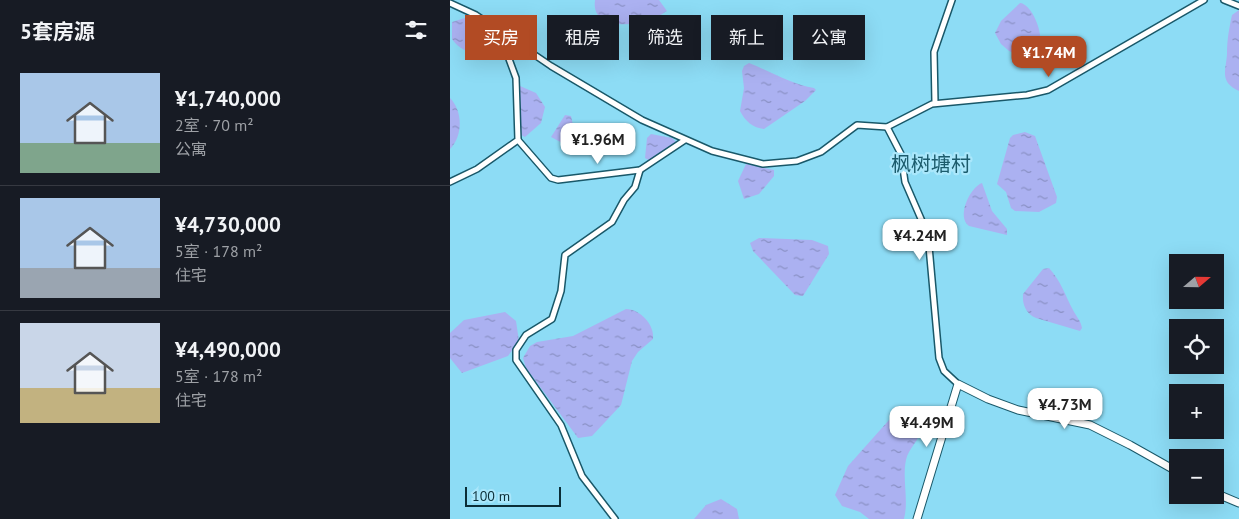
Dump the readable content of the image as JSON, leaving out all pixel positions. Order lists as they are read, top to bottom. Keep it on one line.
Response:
{"districts":["枫树塘村"],"scale_bar":"100 m","north":"right","page":{"heading":"5套房源","chip":["买房","租房","筛选","新上","公寓"],"price":["¥1.74M","¥1.96M","¥4.24M","¥4.73M","¥4.49M"],"list":[{"name":"¥1,740,000","note":"2室 · 70 m² · 公寓"},{"name":"¥4,730,000","note":"5室 · 178 m² · 住宅"},{"name":"¥4,490,000","note":"5室 · 178 m² · 住宅"}],"map_buttons":["+","−"],"scale":"100 m"}}
